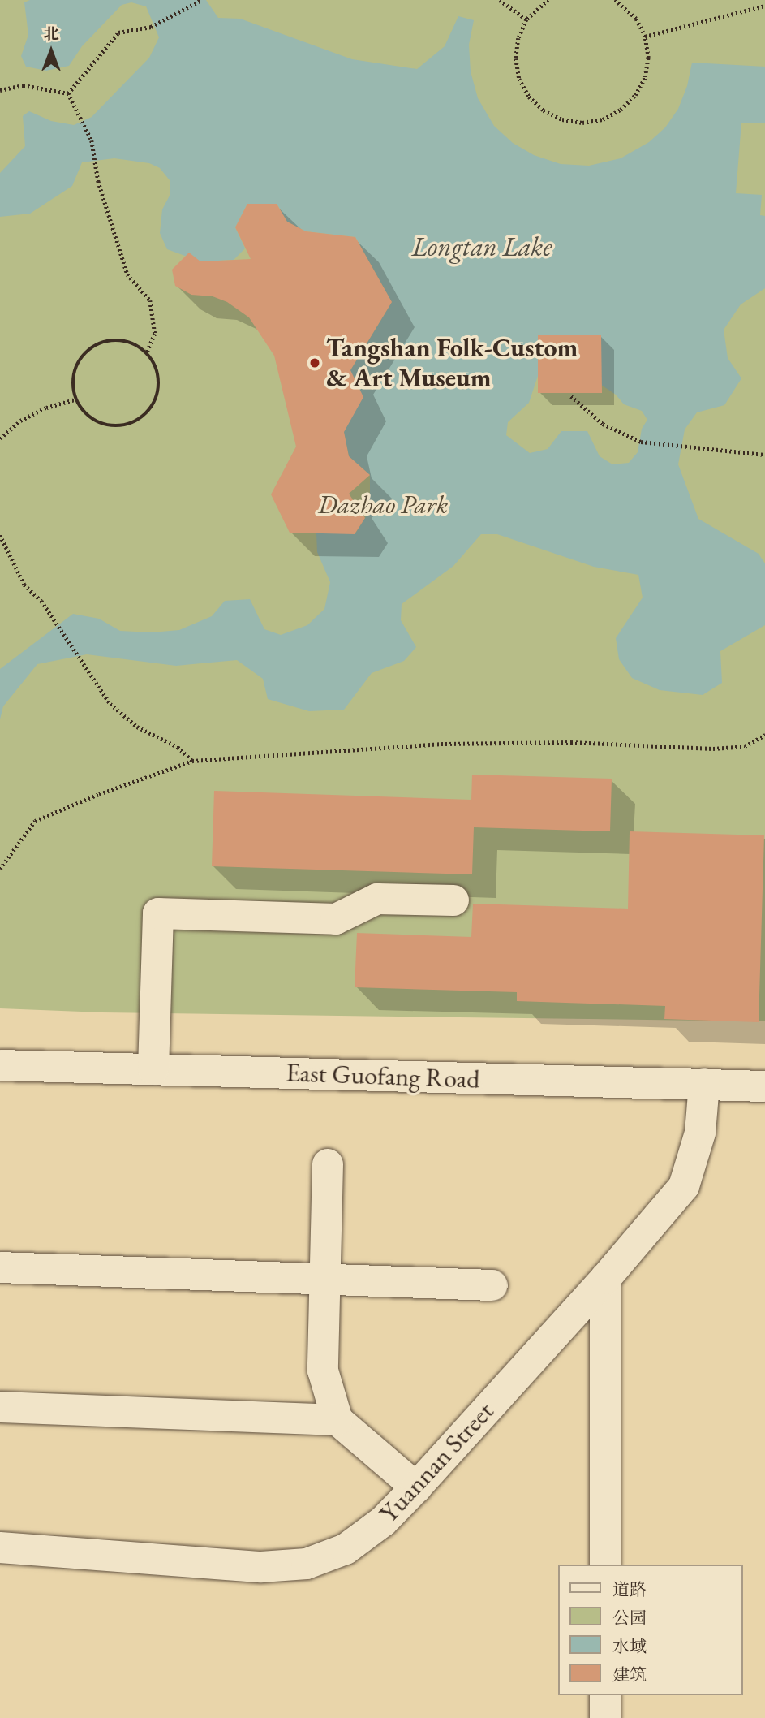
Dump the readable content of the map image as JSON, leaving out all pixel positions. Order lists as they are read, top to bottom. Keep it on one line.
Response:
{"streets":{"street":["East Guofang Road","Yuannan Street"]},"crossings":[["East Guofang Road","Yuannan Street"]],"water":["Longtan Lake"],"parks":["Dazhao Park"],"places":["Tangshan Folk-Custom & Art Museum"],"legend":["道路","公园","水域","建筑"],"north":"top"}
